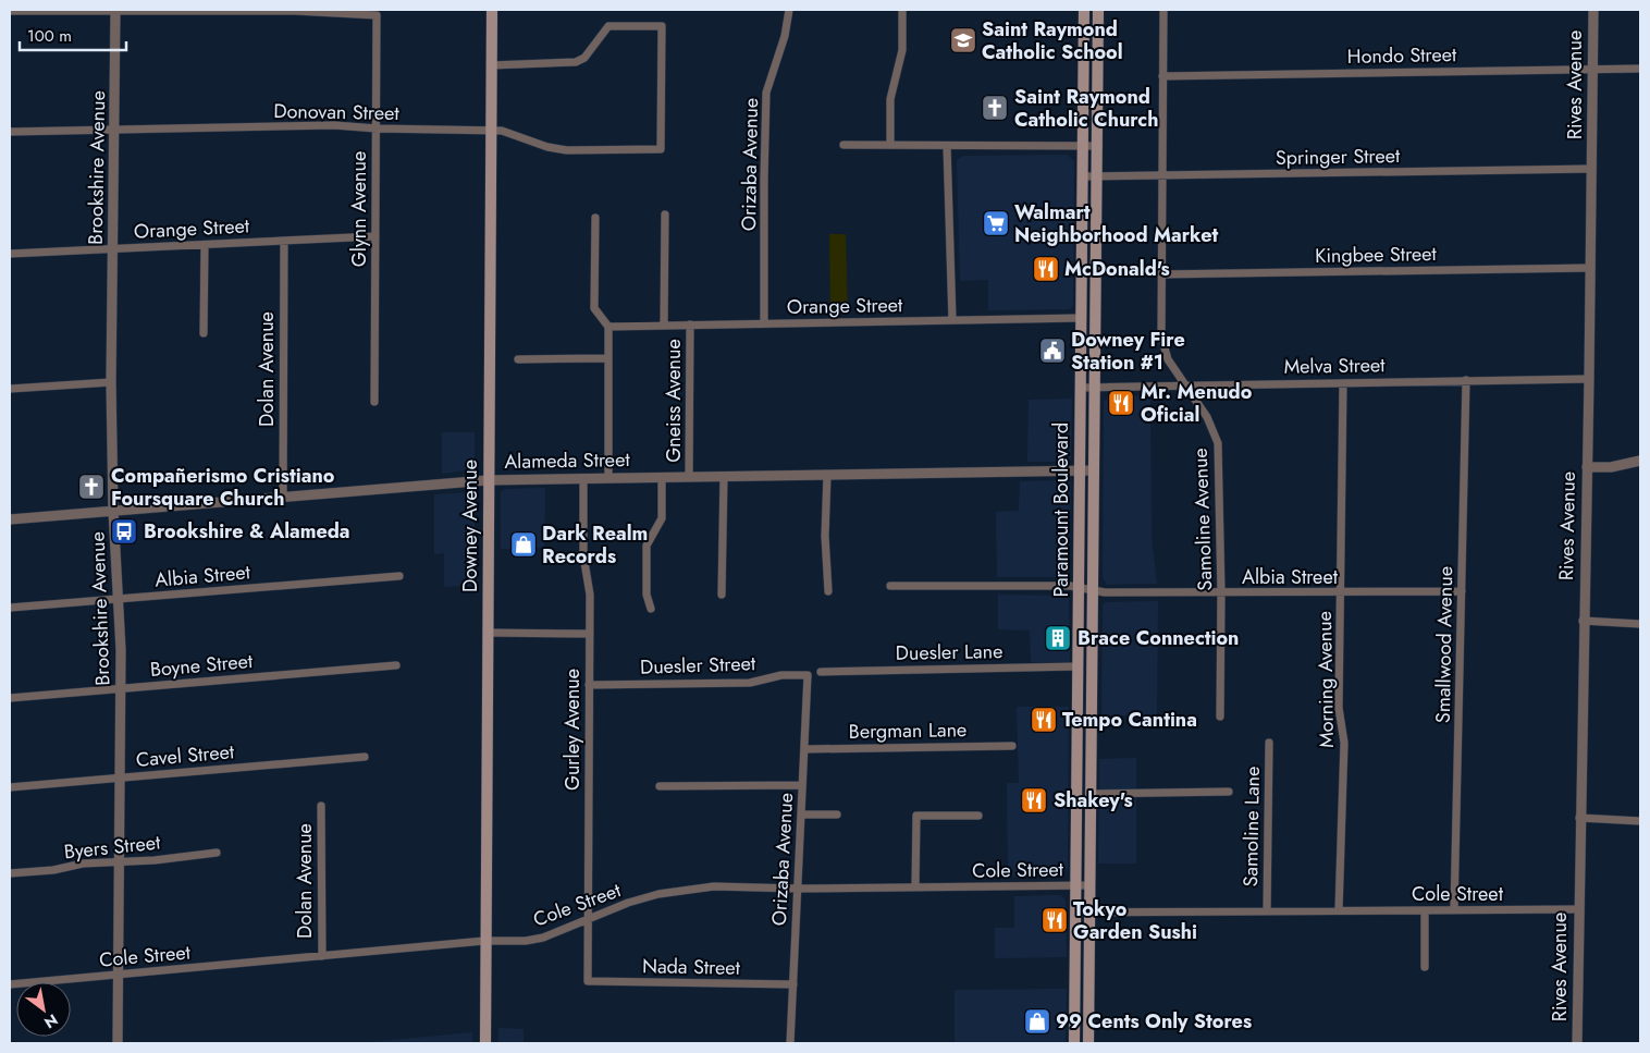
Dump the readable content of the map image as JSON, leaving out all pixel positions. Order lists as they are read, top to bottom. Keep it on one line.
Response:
{"streets":{"main road":["Paramount Boulevard","Downey Avenue"],"street":["Hondo Street","Rives Avenue","Donovan Street","Springer Street","Orizaba Avenue","Brookshire Avenue","Glynn Avenue","Orange Street","Kingbee Street","Melva Street","Dolan Avenue","Gneiss Avenue","Alameda Street","Samoline Avenue","Albia Street","Smallwood Avenue","Duesler Lane","Boyne Street","Duesler Street","Morning Avenue","Gurley Avenue","Bergman Lane","Cavel Street","Samoline Lane","Byers Street","Cole Street","Nada Street"]},"crossings":[["Hondo Street","Rives Avenue"],["Hondo Street","Samoline Avenue"],["Rives Avenue","Springer Street"],["Rives Avenue","Kingbee Street"],["Rives Avenue","Melva Street"],["Rives Avenue","Cole Street"],["Donovan Street","Brookshire Avenue"],["Donovan Street","Glynn Avenue"],["Donovan Street","Downey Avenue"],["Springer Street","Paramount Boulevard"],["Springer Street","Samoline Avenue"],["Orizaba Avenue","Orange Street"],["Orizaba Avenue","Duesler Street"],["Orizaba Avenue","Bergman Lane"],["Orizaba Avenue","Cole Street"],["Orizaba Avenue","Nada Street"],["Brookshire Avenue","Glynn Avenue"],["Brookshire Avenue","Orange Street"],["Brookshire Avenue","Alameda Street"],["Brookshire Avenue","Albia Street"],["Brookshire Avenue","Boyne Street"],["Brookshire Avenue","Cavel Street"],["Brookshire Avenue","Byers Street"],["Brookshire Avenue","Cole Street"],["Glynn Avenue","Orange Street"],["Orange Street","Dolan Avenue"],["Orange Street","Gneiss Avenue"],["Orange Street","Paramount Boulevard"],["Kingbee Street","Samoline Avenue"],["Melva Street","Paramount Boulevard"],["Melva Street","Samoline Avenue"],["Melva Street","Smallwood Avenue"],["Melva Street","Morning Avenue"],["Dolan Avenue","Alameda Street"],["Dolan Avenue","Cole Street"],["Gneiss Avenue","Alameda Street"],["Alameda Street","Paramount Boulevard"],["Alameda Street","Downey Avenue"],["Alameda Street","Gurley Avenue"],["Paramount Boulevard","Albia Street"],["Paramount Boulevard","Duesler Lane"],["Paramount Boulevard","Cole Street"],["Samoline Avenue","Albia Street"],["Downey Avenue","Cole Street"],["Albia Street","Smallwood Avenue"],["Albia Street","Morning Avenue"],["Smallwood Avenue","Cole Street"],["Duesler Street","Gurley Avenue"],["Morning Avenue","Cole Street"],["Gurley Avenue","Cole Street"],["Gurley Avenue","Nada Street"],["Samoline Lane","Cole Street"]],"places":{"school or university":["Saint Raymond Catholic School"],"church":["Saint Raymond Catholic Church","Compañerismo Cristiano Foursquare Church"],"supermarket":["Walmart Neighborhood Market"],"restaurant":["McDonald's","Mr. Menudo Oficial","Tempo Cantina","Shakey's","Tokyo Garden Sushi"],"public building":["Downey Fire Station #1"],"bus stop":["Brookshire & Alameda"],"shop":["Dark Realm Records","99 Cents Only Stores"],"building":["Brace Connection"]},"scale_bar":"100 m","north":"bottom right"}
